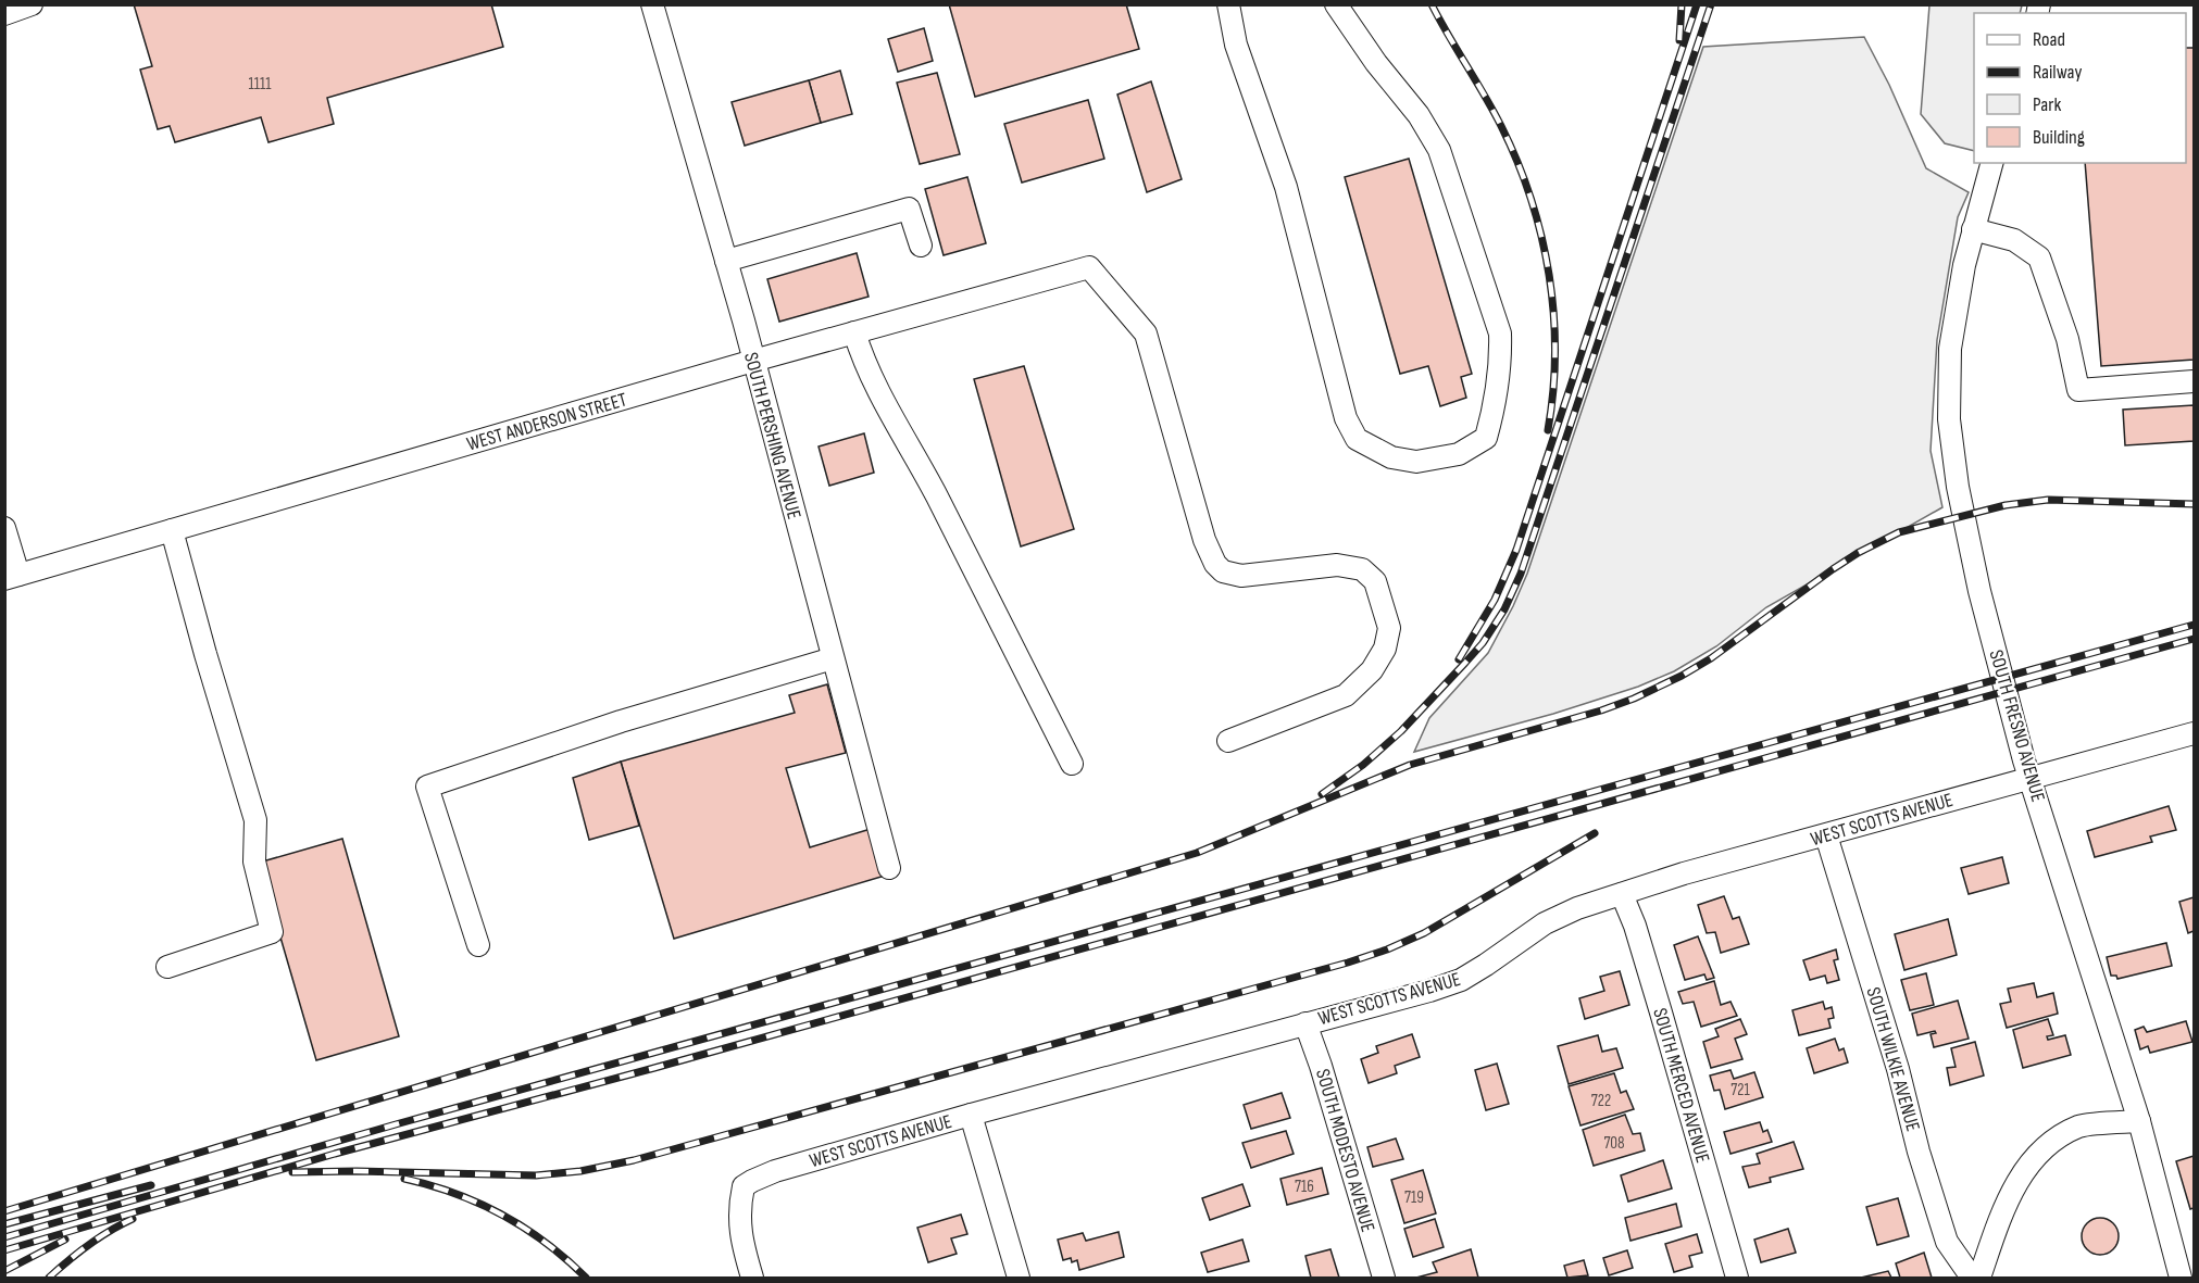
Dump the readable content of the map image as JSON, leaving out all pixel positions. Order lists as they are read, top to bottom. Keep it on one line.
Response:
{"streets":{"street":["WEST ANDERSON STREET","SOUTH PERSHING AVENUE","SOUTH FRESNO AVENUE","WEST SCOTTS AVENUE","SOUTH WILKIE AVENUE","SOUTH MERCED AVENUE","SOUTH MODESTO AVENUE"]},"crossings":[["WEST ANDERSON STREET","SOUTH PERSHING AVENUE"],["SOUTH FRESNO AVENUE","WEST SCOTTS AVENUE"],["WEST SCOTTS AVENUE","SOUTH WILKIE AVENUE"],["WEST SCOTTS AVENUE","SOUTH MERCED AVENUE"],["WEST SCOTTS AVENUE","SOUTH MODESTO AVENUE"]],"house_numbers":["1111","721","722","708","716","719"],"legend":["Road","Railway","Park","Building"]}
